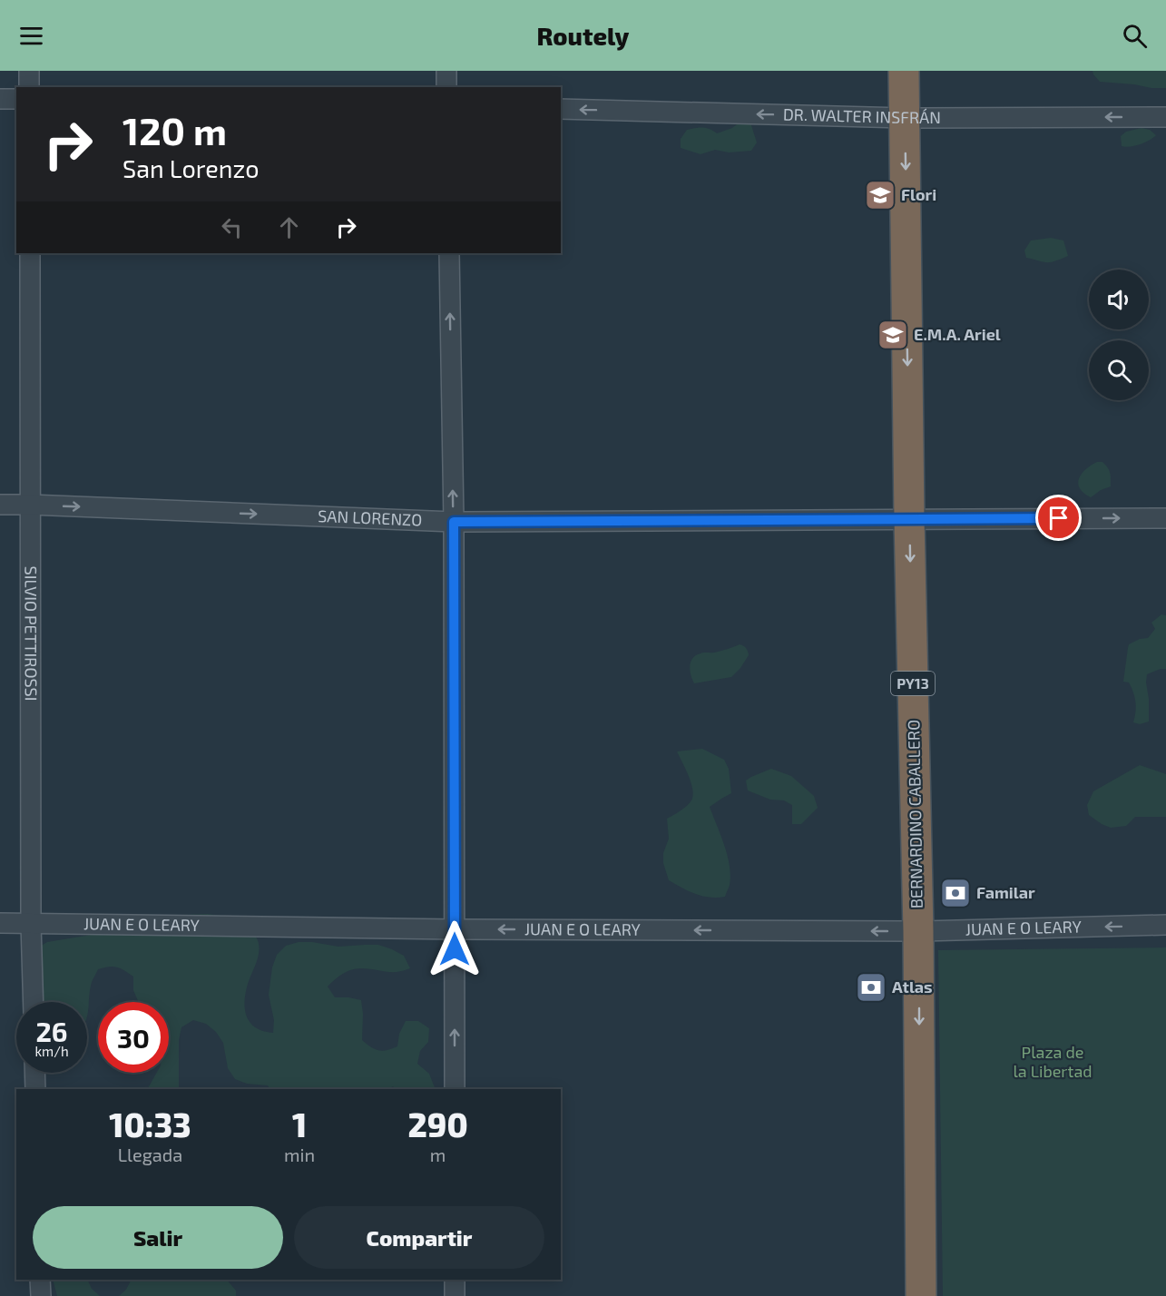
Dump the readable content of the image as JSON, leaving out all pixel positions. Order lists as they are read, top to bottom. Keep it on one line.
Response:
{"streets":{"highway":["PY13","BERNARDINO CABALLERO"],"street":["DR. WALTER INSFRÁN","SAN LORENZO","SILVIO PETTIROSSI","JUAN E O LEARY"]},"crossings":[["DR. WALTER INSFRÁN","BERNARDINO CABALLERO"],["SAN LORENZO","SILVIO PETTIROSSI"],["SAN LORENZO","BERNARDINO CABALLERO"],["SILVIO PETTIROSSI","JUAN E O LEARY"],["BERNARDINO CABALLERO","JUAN E O LEARY"]],"one_way":["DR. WALTER INSFRÁN","SAN LORENZO","BERNARDINO CABALLERO","JUAN E O LEARY"],"parks":["Plaza de la Libertad"],"places":{"school or university":["Flori","E.M.A. Ariel"],"bank":["Familar","Atlas"]},"page":{"header":"Routely","turn":["120 m","San Lorenzo"],"speed":"26 km/h","limit":"30","eta":["10:33","Llegada","1","min","290","m"],"buttons":["Salir","Compartir"]}}
